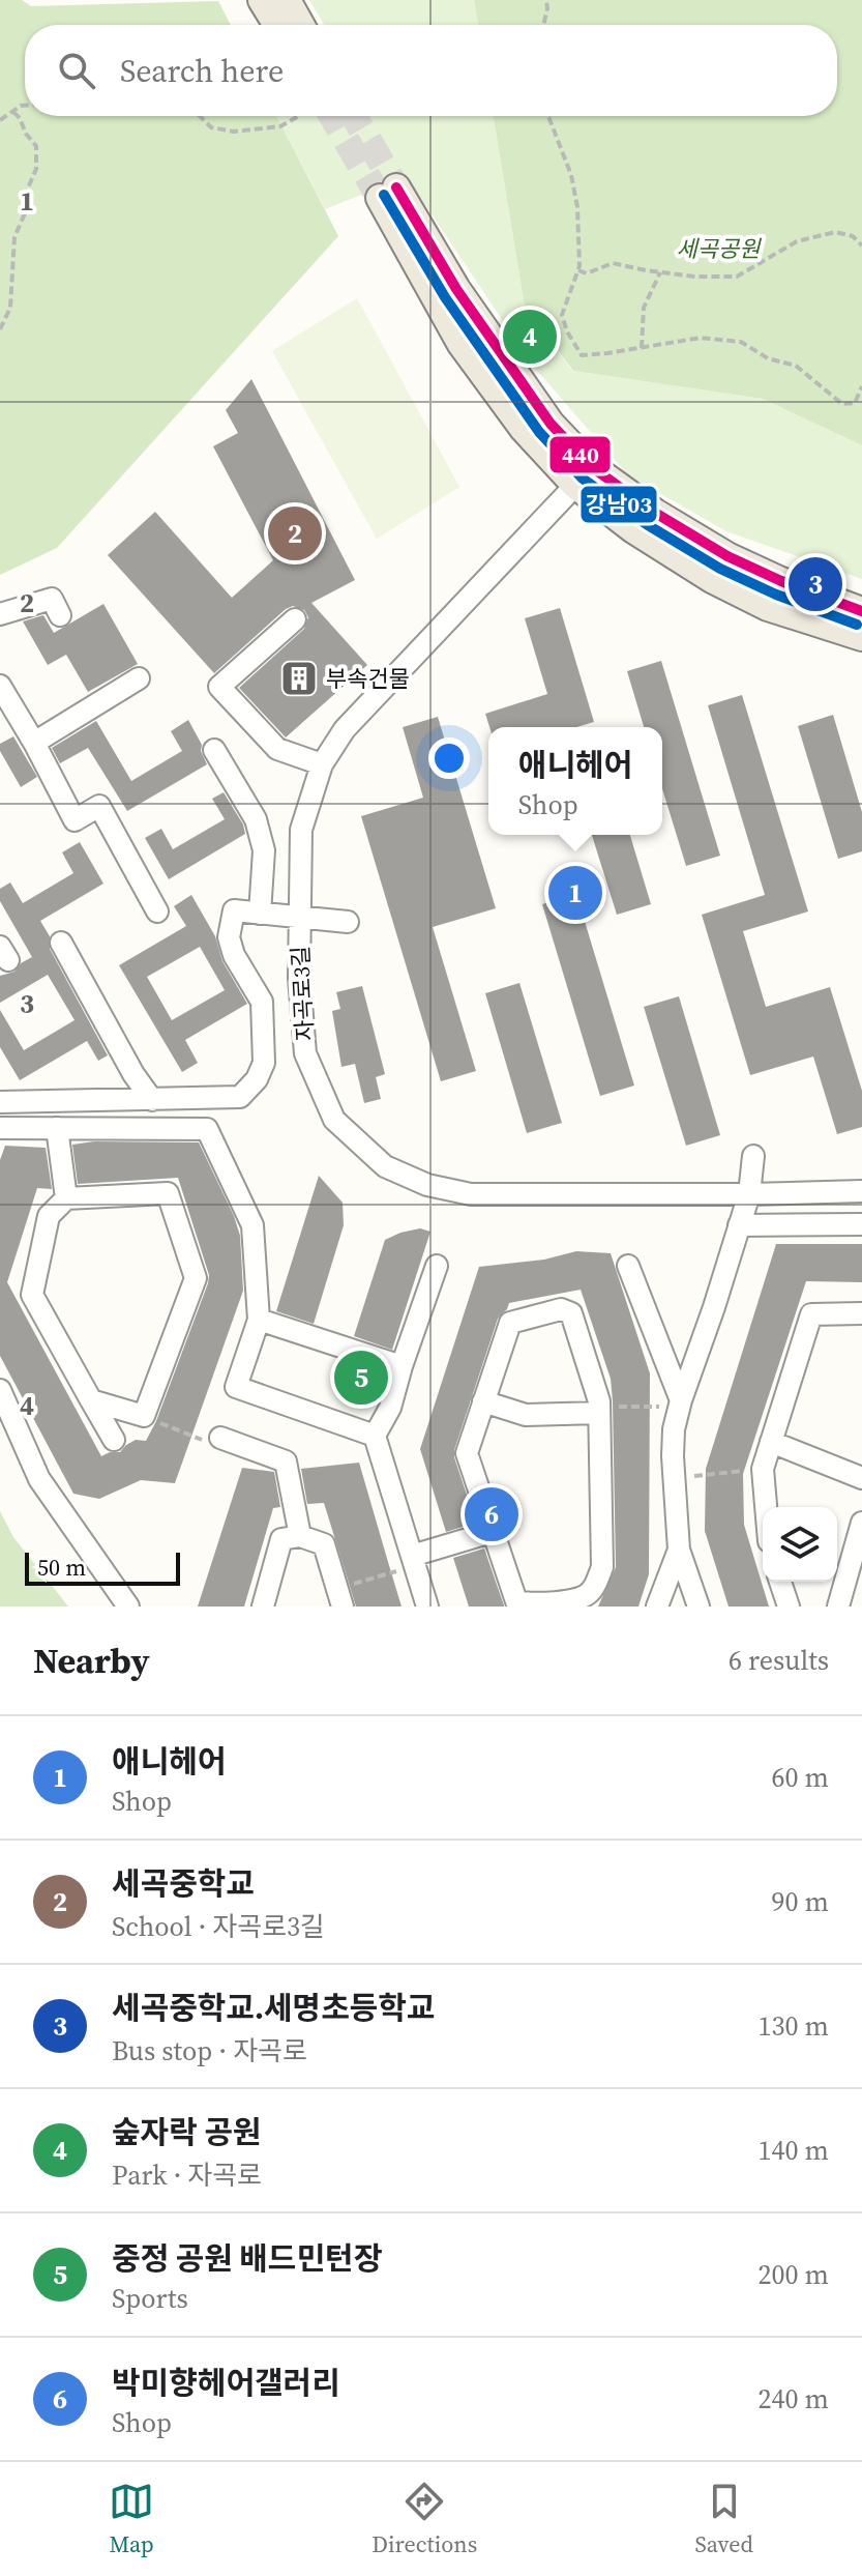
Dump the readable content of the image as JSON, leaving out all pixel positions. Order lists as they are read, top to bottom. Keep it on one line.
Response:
{"streets":{"street":["자곡로3길"]},"parks":["세곡공원"],"places":{"building":["부속건물"]},"lines":["transit line 440","transit line 강남03"],"scale_bar":"50 m","page":{"search":"Search here","pins":["4","2","3","1","5","6"],"popup":["애니헤어","Shop"],"scale":"50 m","heading":["Nearby","6 results"],"list":[{"mark":"1","name":"애니헤어","note":"Shop","value":"60 m"},{"mark":"2","name":"세곡중학교","note":"School · 자곡로3길","value":"90 m"},{"mark":"3","name":"세곡중학교.세명초등학교","note":"Bus stop · 자곡로","value":"130 m"},{"mark":"4","name":"숲자락 공원","note":"Park · 자곡로","value":"140 m"},{"mark":"5","name":"중정 공원 배드민턴장","note":"Sports","value":"200 m"},{"mark":"6","name":"박미향헤어갤러리","note":"Shop","value":"240 m"}],"nav":["Map","Directions","Saved"]},"grid":{"rows":["1","2","3","4"]}}
